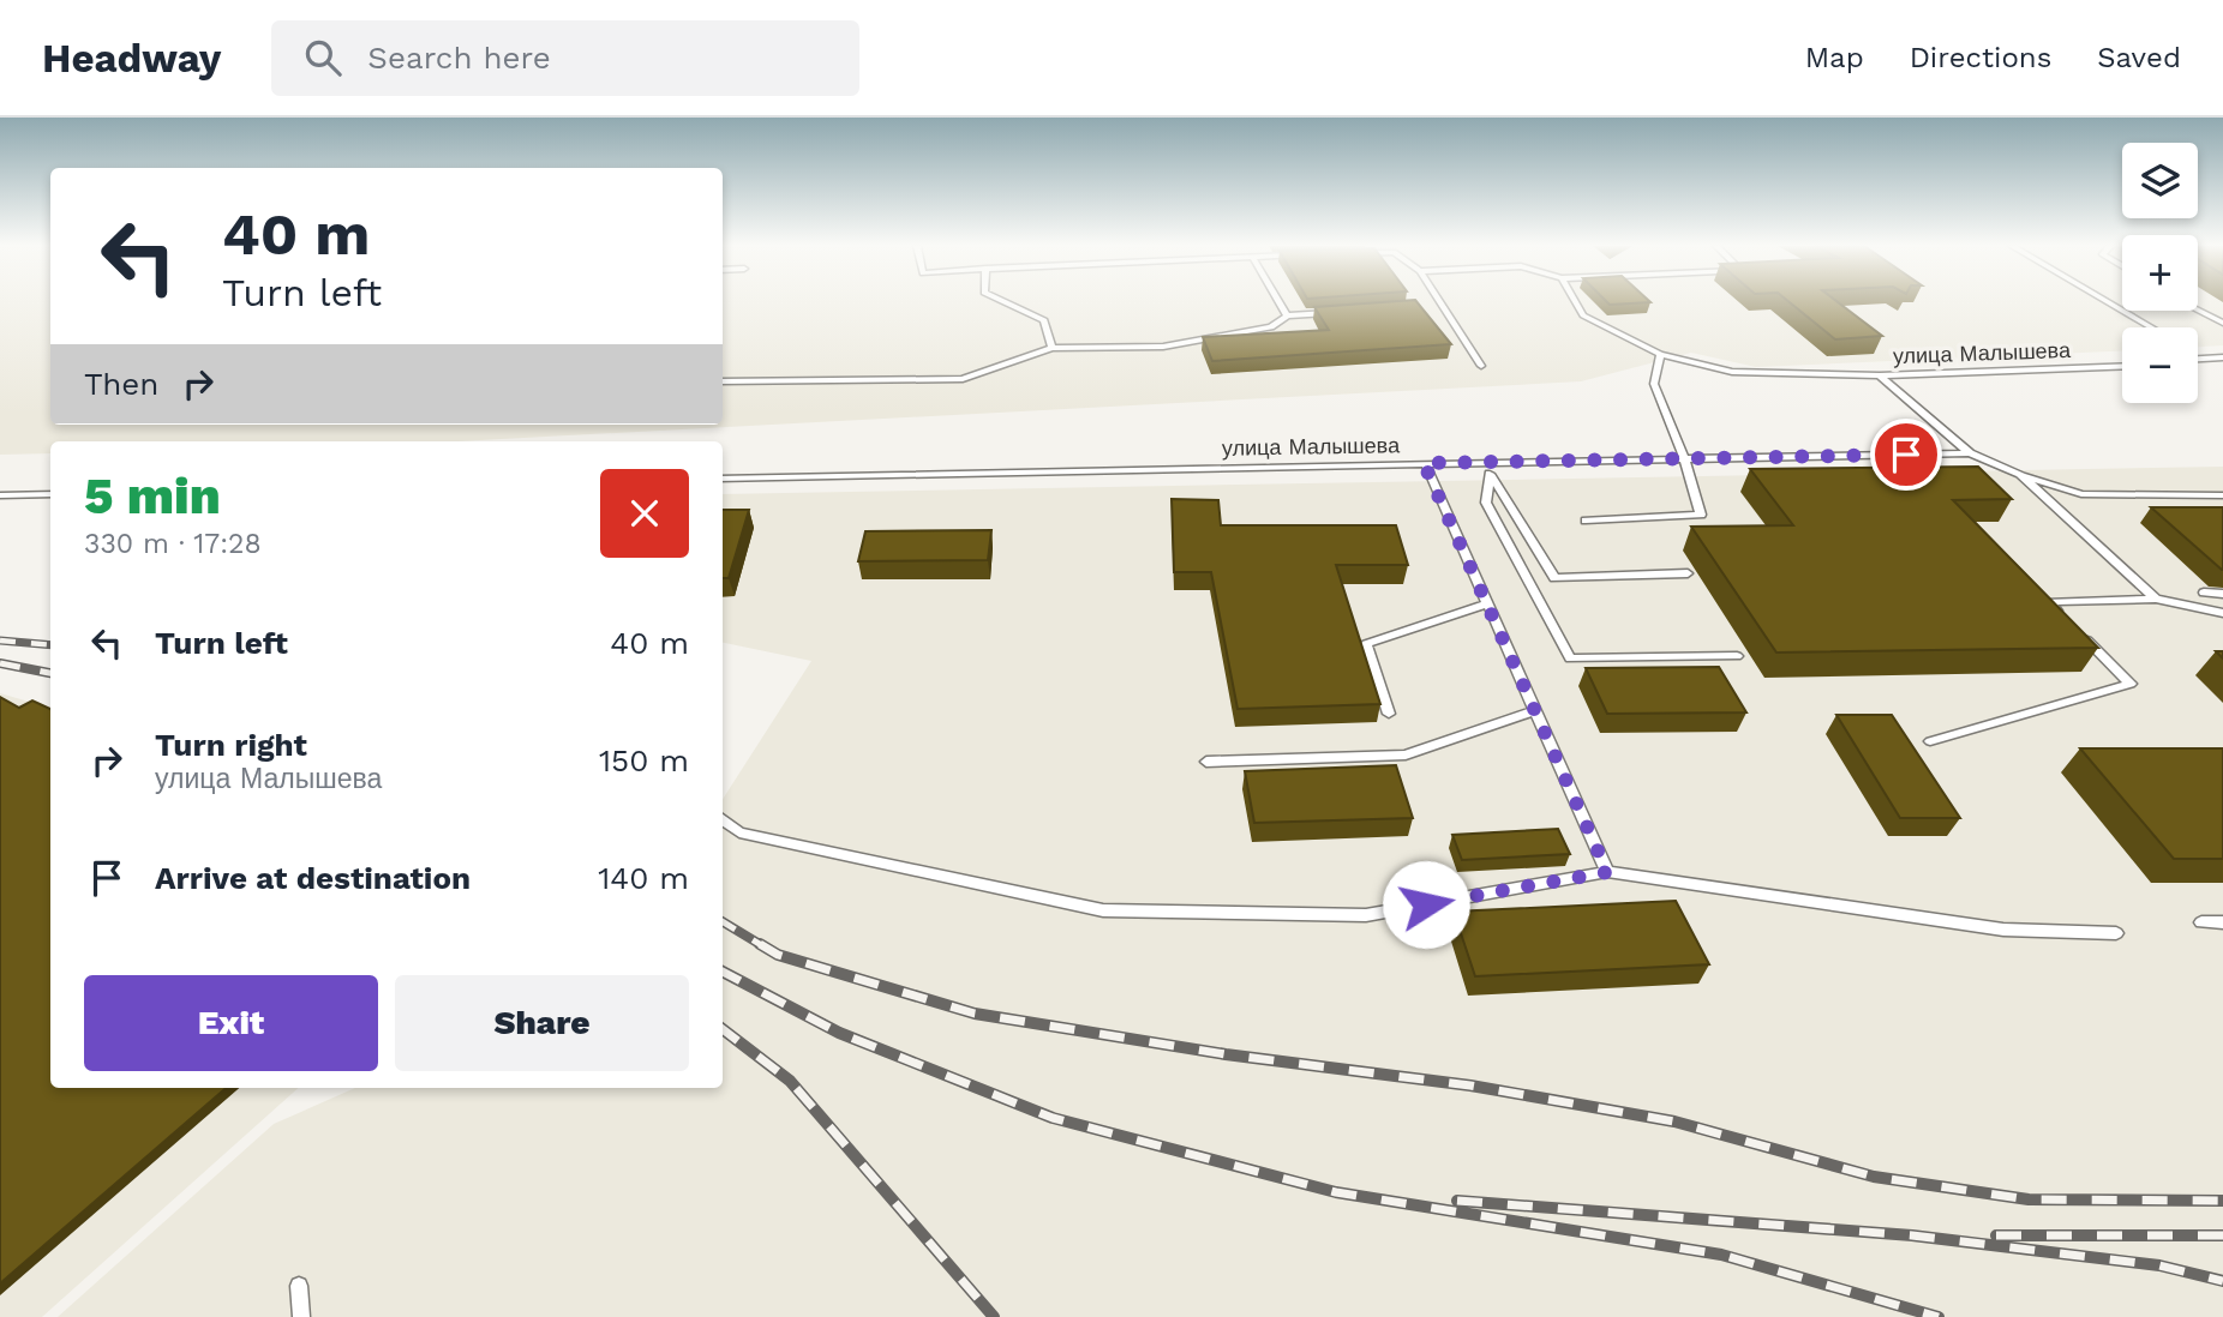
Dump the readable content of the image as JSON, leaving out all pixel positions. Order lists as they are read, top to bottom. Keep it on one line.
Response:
{"streets":{"lane":["улица Малышева"]},"page":{"header":"Headway","search":"Search here","nav":["Map","Directions","Saved"],"map_buttons":["+","−"],"turn":["40 m","Turn left"],"then":"Then","heading":["5 min","330 m · 17:28"],"list":[{"name":"Turn left","value":"40 m"},{"name":"Turn right","note":"улица Малышева","value":"150 m"},{"name":"Arrive at destination","value":"140 m"}],"buttons":["Exit","Share"]}}
